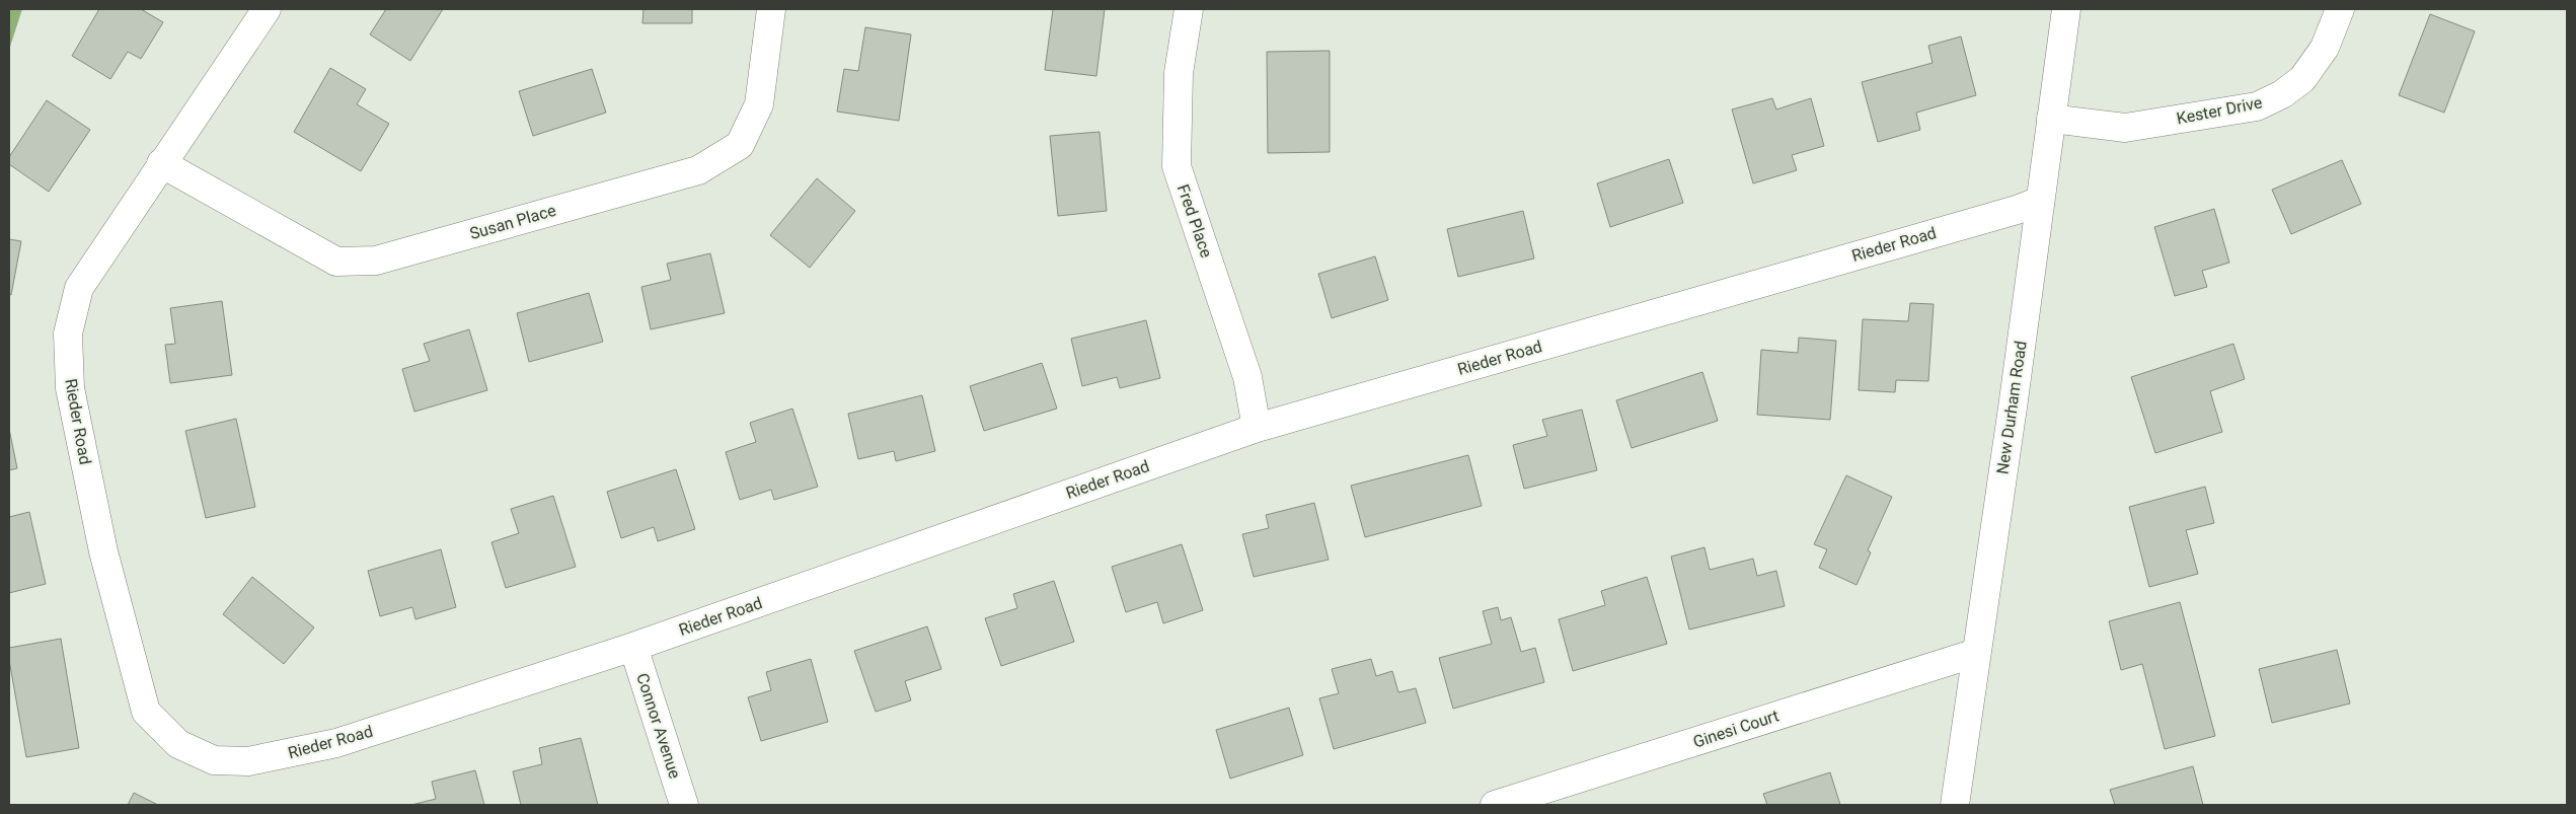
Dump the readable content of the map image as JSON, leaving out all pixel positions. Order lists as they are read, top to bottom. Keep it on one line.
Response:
{"streets":{"street":["Kester Drive","Fred Place","Susan Place","Rieder Road","New Durham Road","Connor Avenue","Ginesi Court"]},"crossings":[["Kester Drive","New Durham Road"],["Fred Place","Rieder Road"],["Susan Place","Rieder Road"],["Rieder Road","New Durham Road"],["Rieder Road","Connor Avenue"],["New Durham Road","Ginesi Court"]]}
